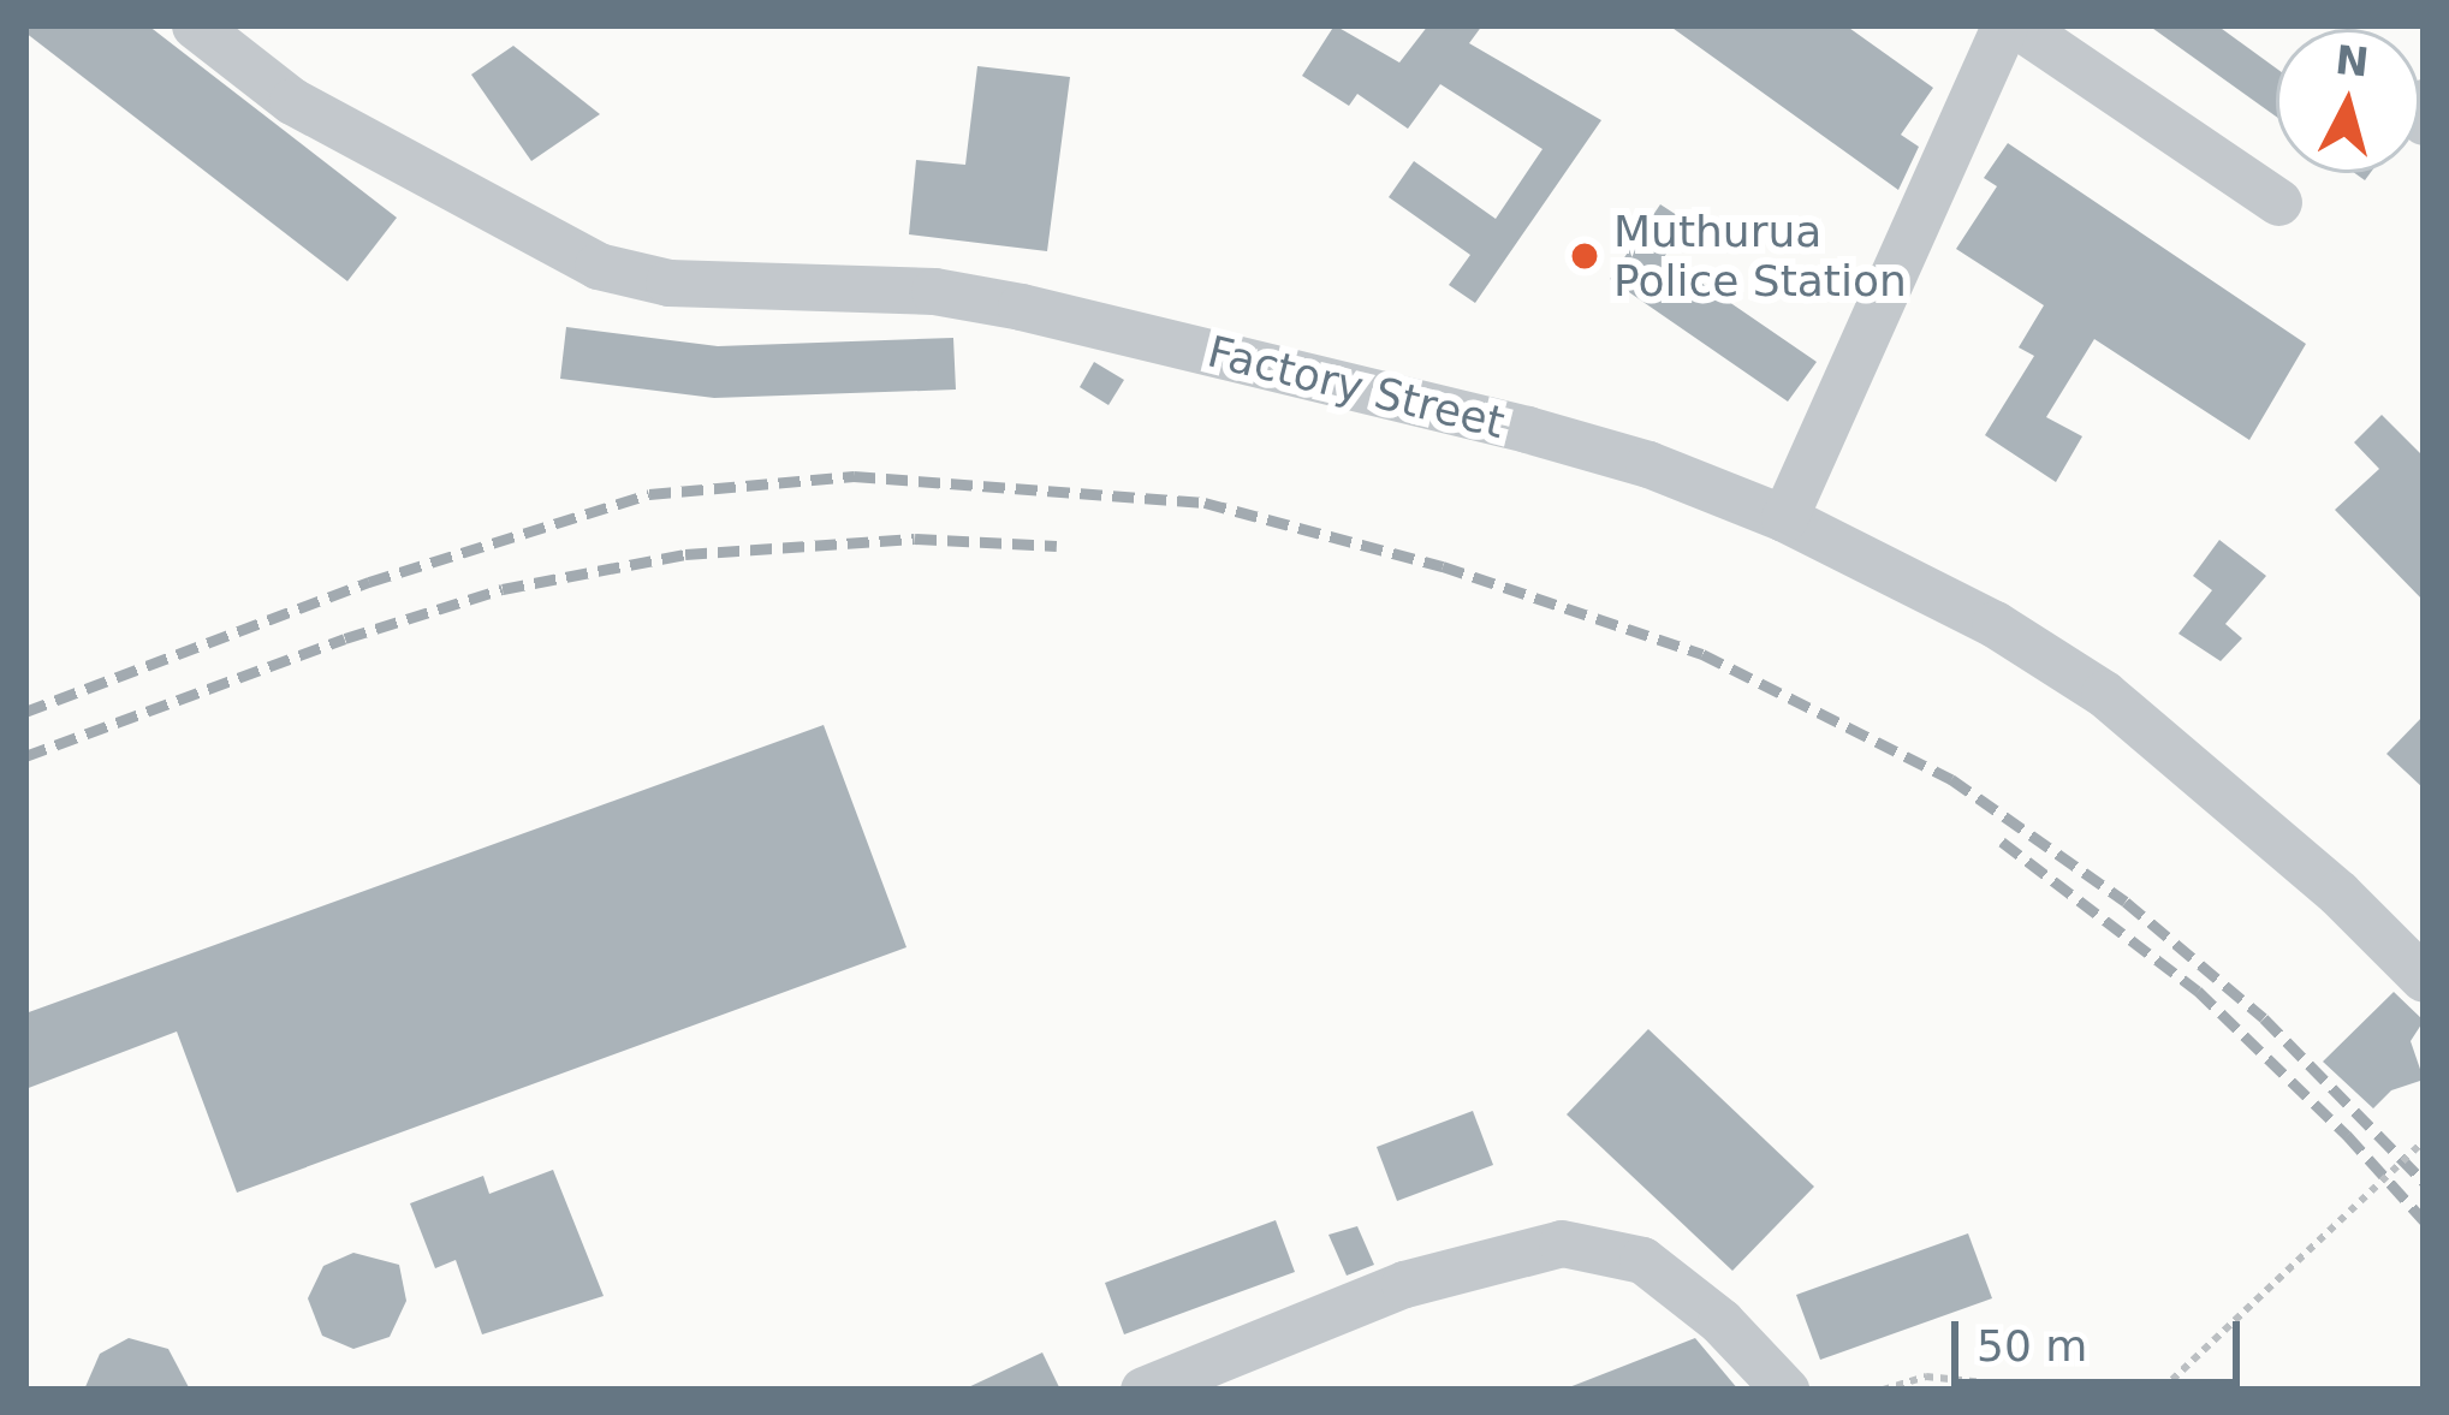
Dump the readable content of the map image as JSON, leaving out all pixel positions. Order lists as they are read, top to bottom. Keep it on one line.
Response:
{"streets":{"street":["Factory Street"]},"places":["Muthurua Police Station"],"scale_bar":"50 m","north":"top"}
